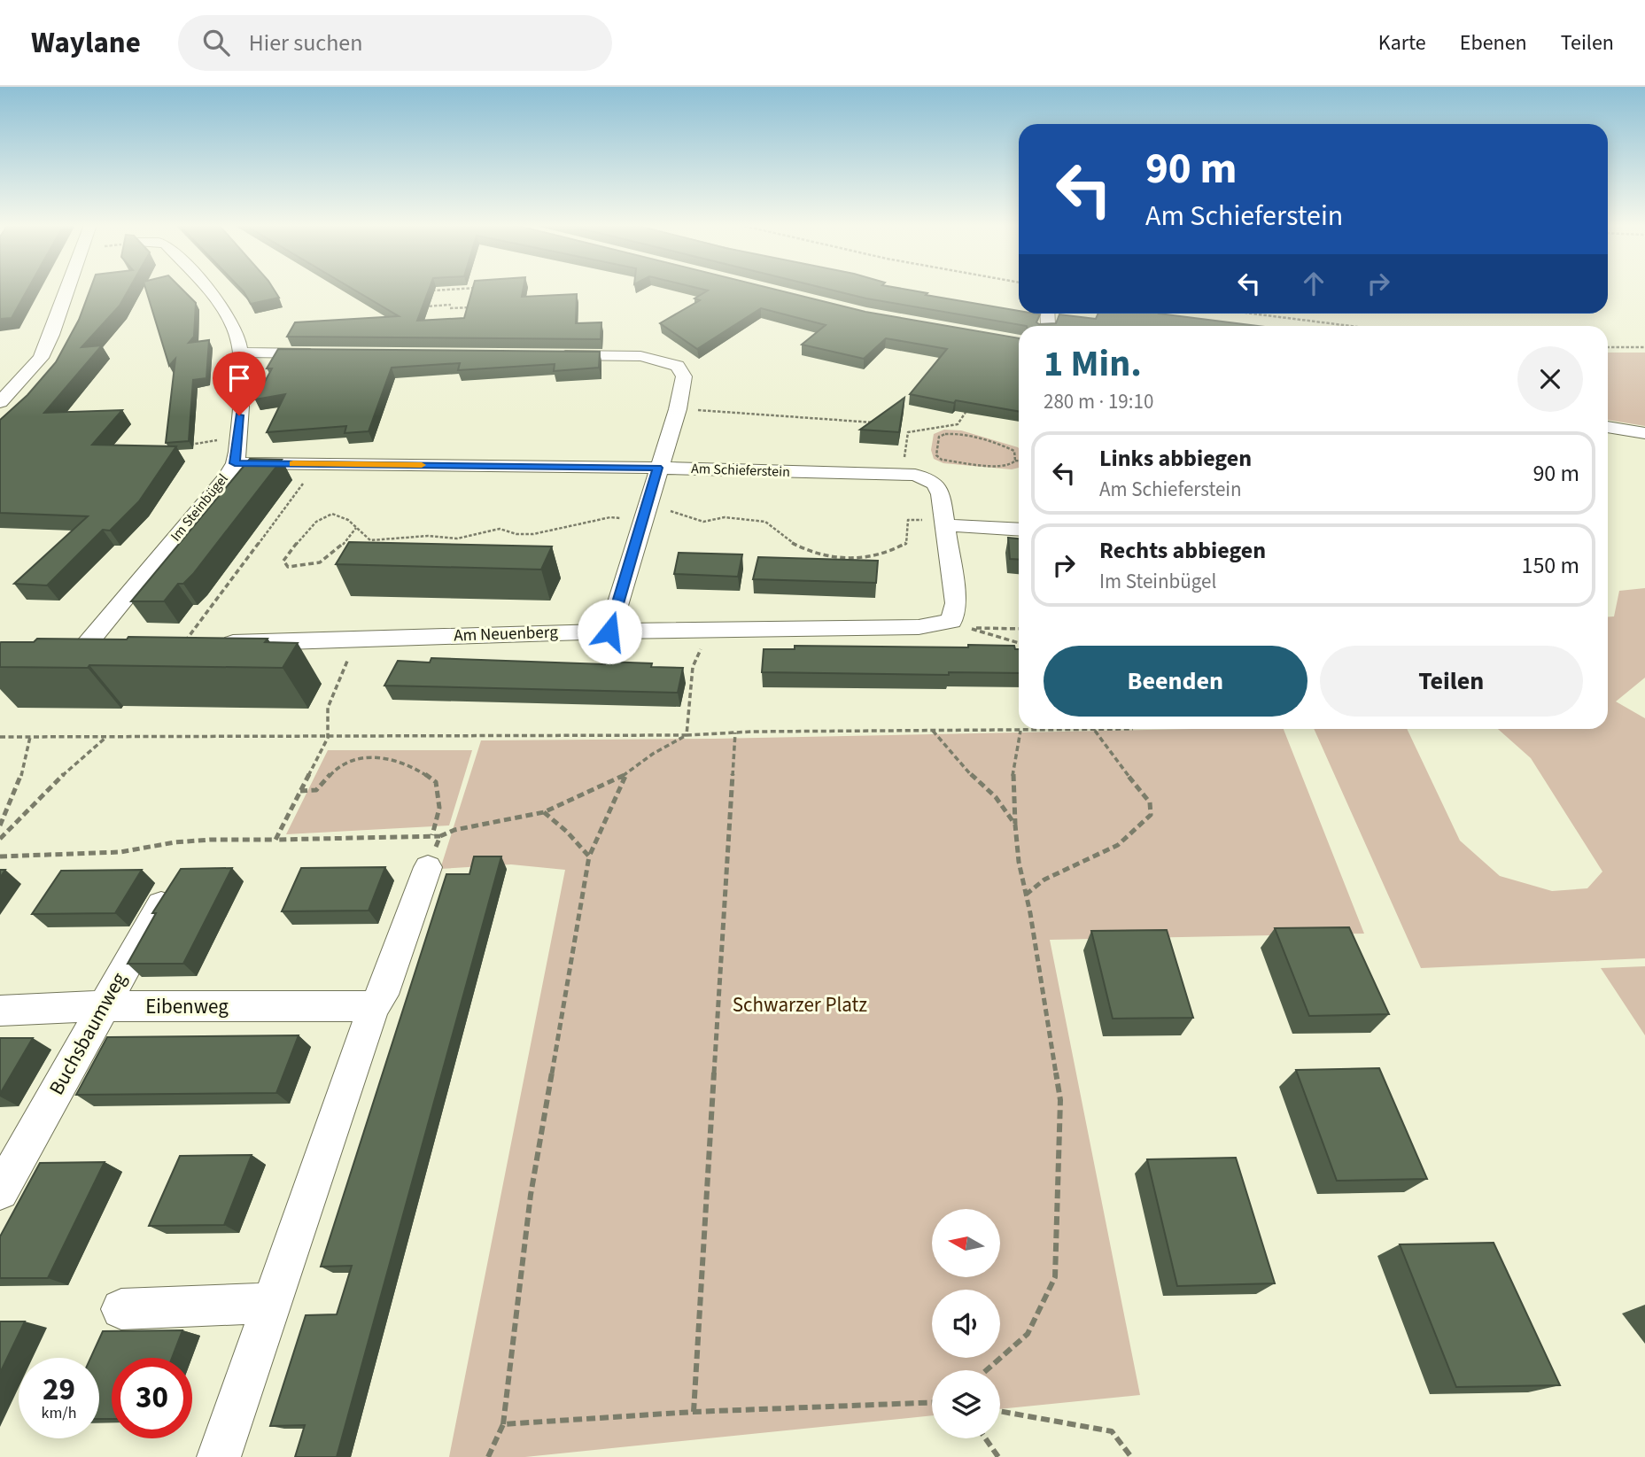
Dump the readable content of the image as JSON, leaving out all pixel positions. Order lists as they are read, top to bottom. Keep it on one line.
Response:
{"streets":{"street":["Am Schieferstein","Im Steinbügel","Am Neuenberg","Eibenweg","Buchsbaumweg"]},"crossings":[["Am Schieferstein","Im Steinbügel"],["Eibenweg","Buchsbaumweg"]],"parks":["Schwarzer Platz"],"north":"left","page":{"header":"Waylane","search":"Hier suchen","nav":["Karte","Ebenen","Teilen"],"turn":["90 m","Am Schieferstein"],"heading":["1 Min.","280 m · 19:10"],"list":[{"name":"Links abbiegen","note":"Am Schieferstein","value":"90 m"},{"name":"Rechts abbiegen","note":"Im Steinbügel","value":"150 m"}],"buttons":["Beenden","Teilen"],"speed":"29 km/h","limit":"30"}}
